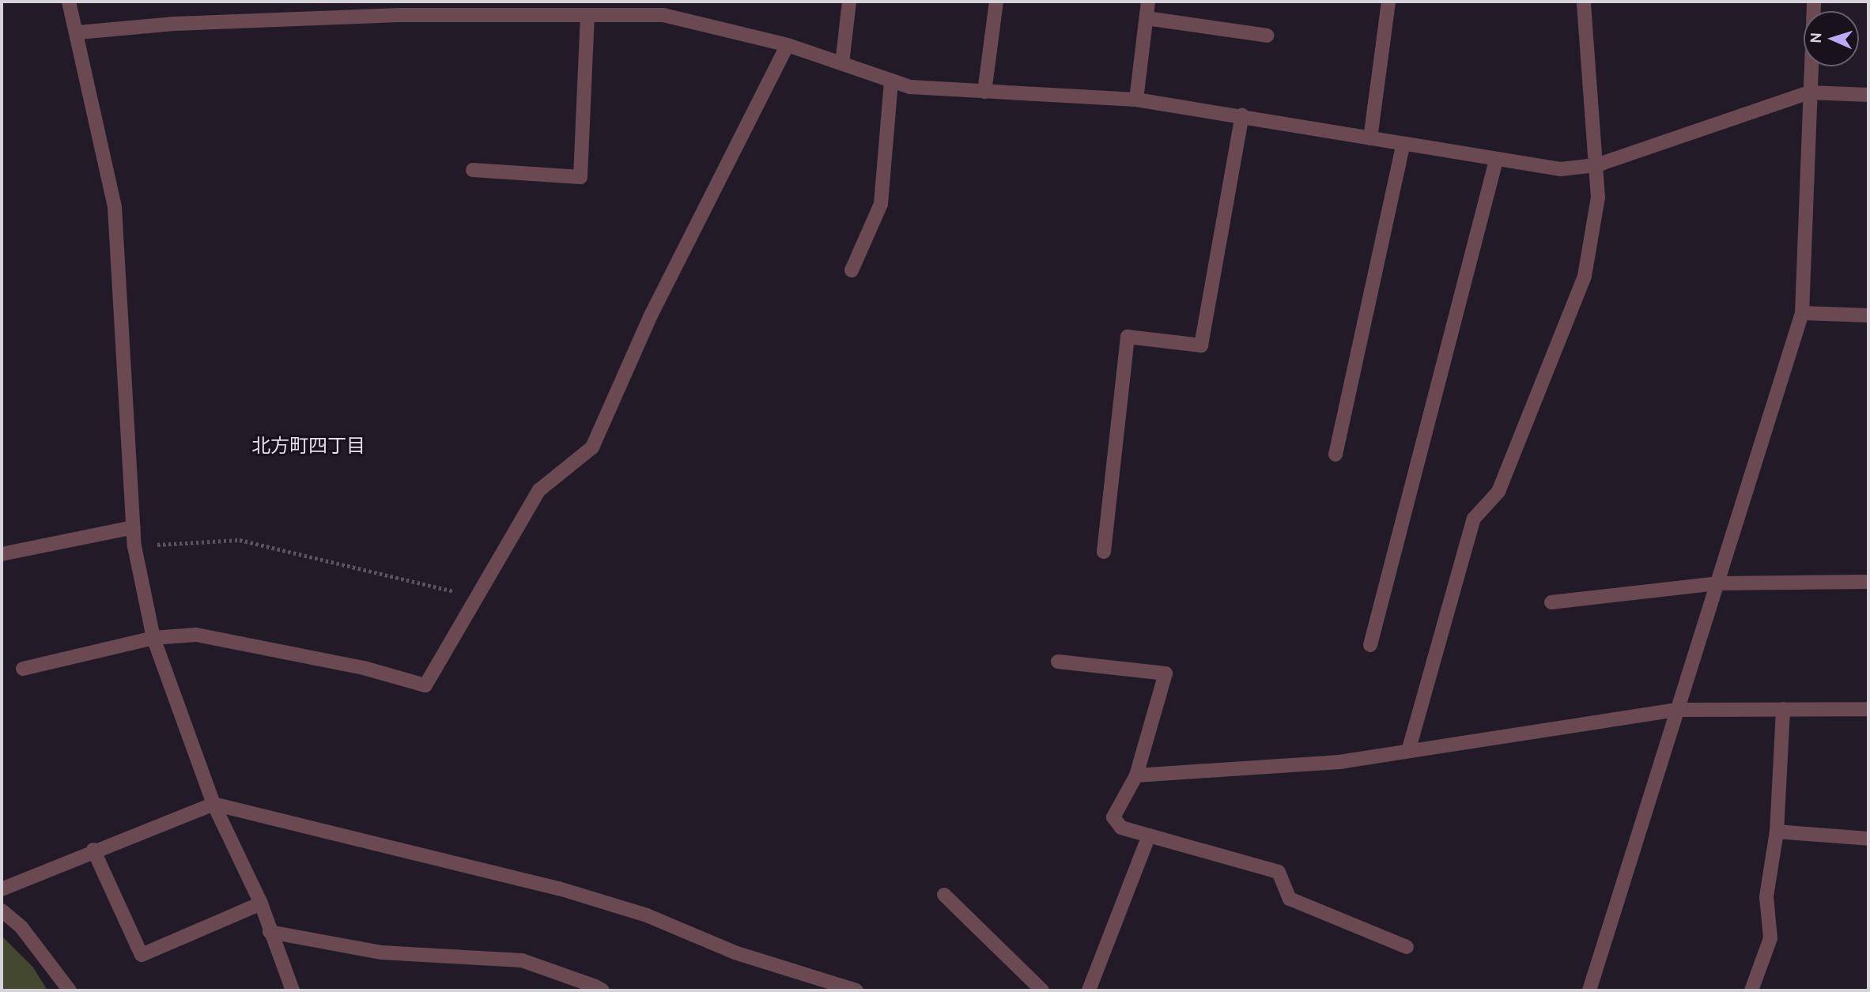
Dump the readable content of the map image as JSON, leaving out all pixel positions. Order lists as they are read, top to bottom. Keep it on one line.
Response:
{"districts":["北方町四丁目"],"north":"left"}
